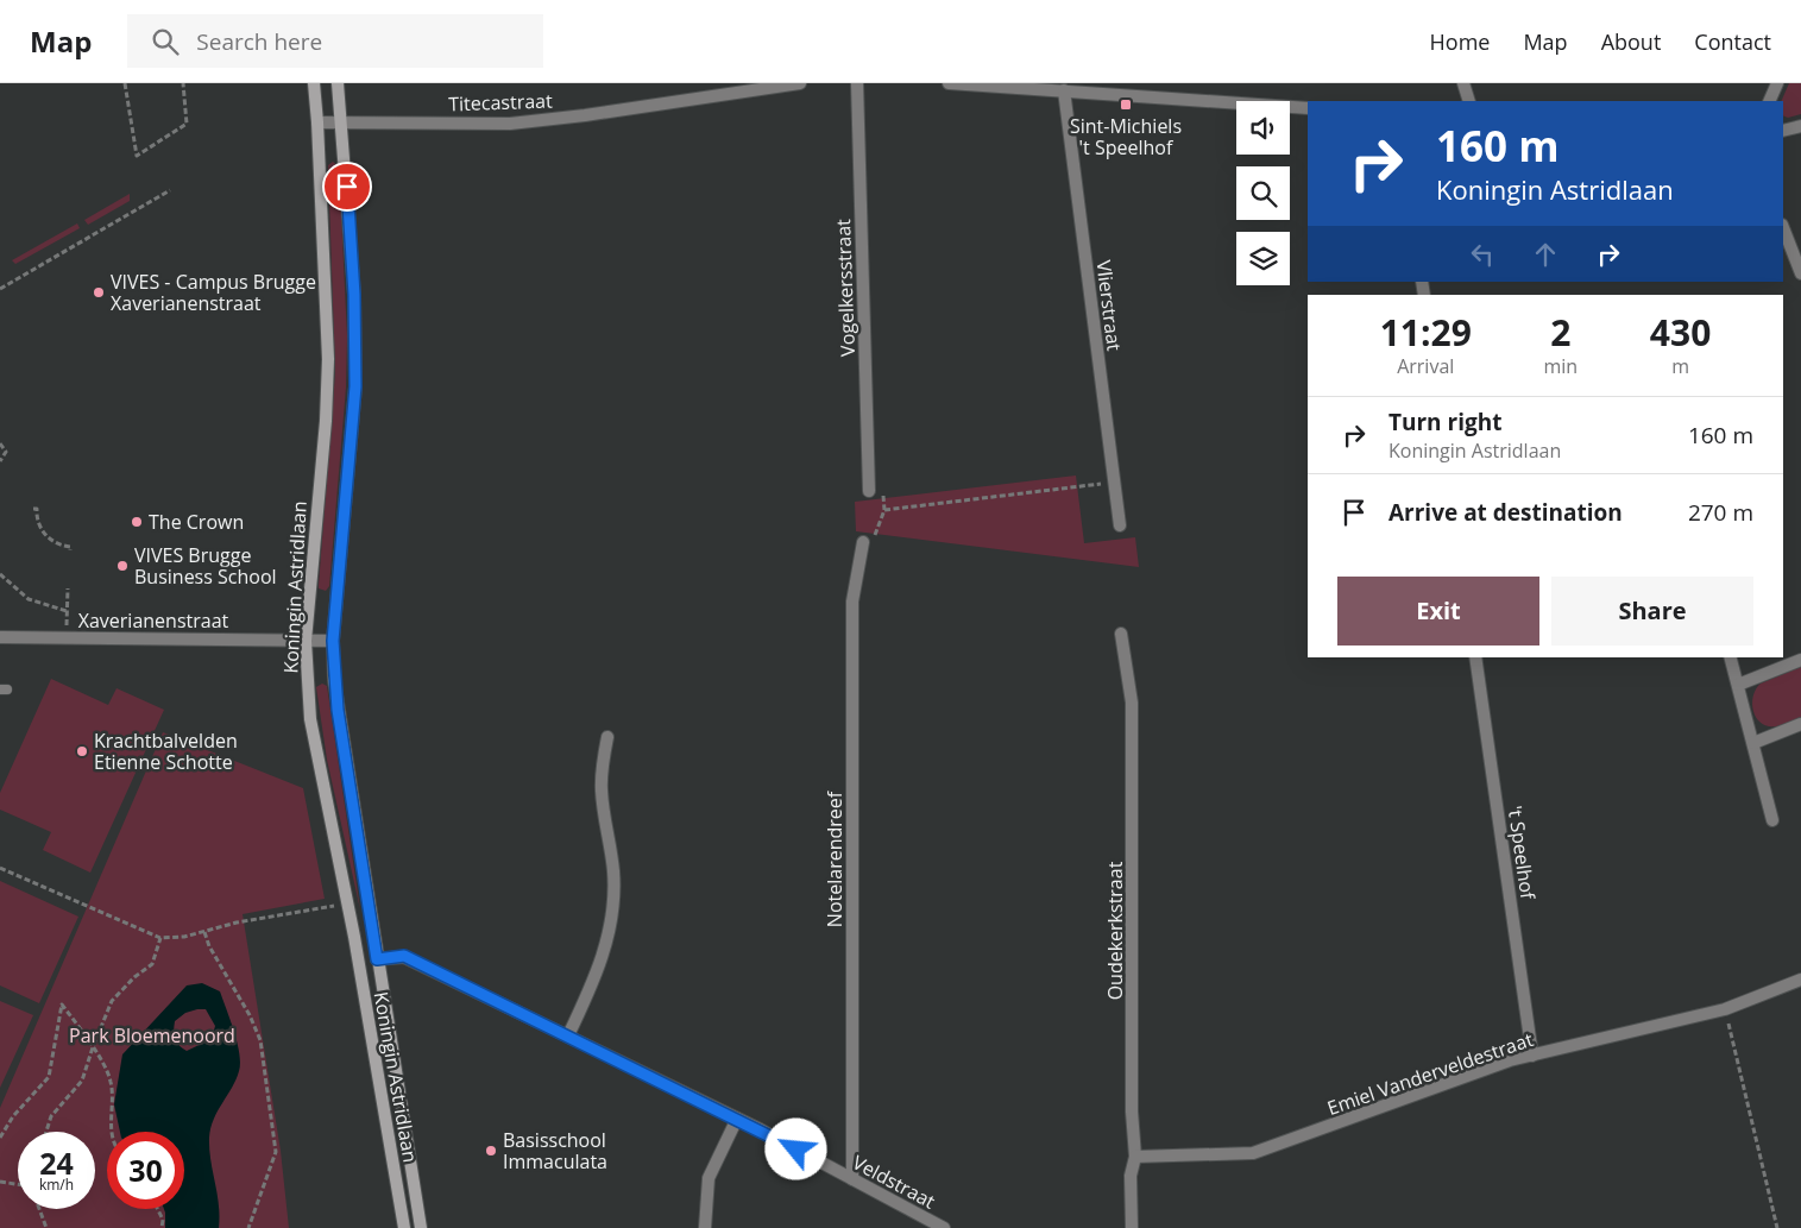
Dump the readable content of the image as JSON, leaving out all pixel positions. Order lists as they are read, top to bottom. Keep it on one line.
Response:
{"streets":{"main road":["Koningin Astridlaan"],"street":["Titecastraat","Vogelkersstraat","Vlierstraat","Xaverianenstraat","'t Speelhof","Notelarendreef","Oudekerkstraat","Emiel Vanderveldestraat","Veldstraat"]},"crossings":[["Titecastraat","Koningin Astridlaan"],["Koningin Astridlaan","Xaverianenstraat"],["Koningin Astridlaan","Veldstraat"],["'t Speelhof","Emiel Vanderveldestraat"],["Notelarendreef","Veldstraat"],["Oudekerkstraat","Emiel Vanderveldestraat"]],"parks":["Park Bloemenoord"],"places":{"transit":["Sint-Michiels 't Speelhof"],"other":["VIVES - Campus Brugge Xaverianenstraat","The Crown","VIVES Brugge Business School","Krachtbalvelden Etienne Schotte","Basisschool Immaculata"]},"page":{"header":"Map","search":"Search here","nav":["Home","Map","About","Contact"],"turn":["160 m","Koningin Astridlaan"],"eta":["11:29","Arrival","2","min","430","m"],"list":[{"name":"Turn right","note":"Koningin Astridlaan","value":"160 m"},{"name":"Arrive at destination","value":"270 m"}],"buttons":["Exit","Share"],"speed":"24 km/h","limit":"30"}}
